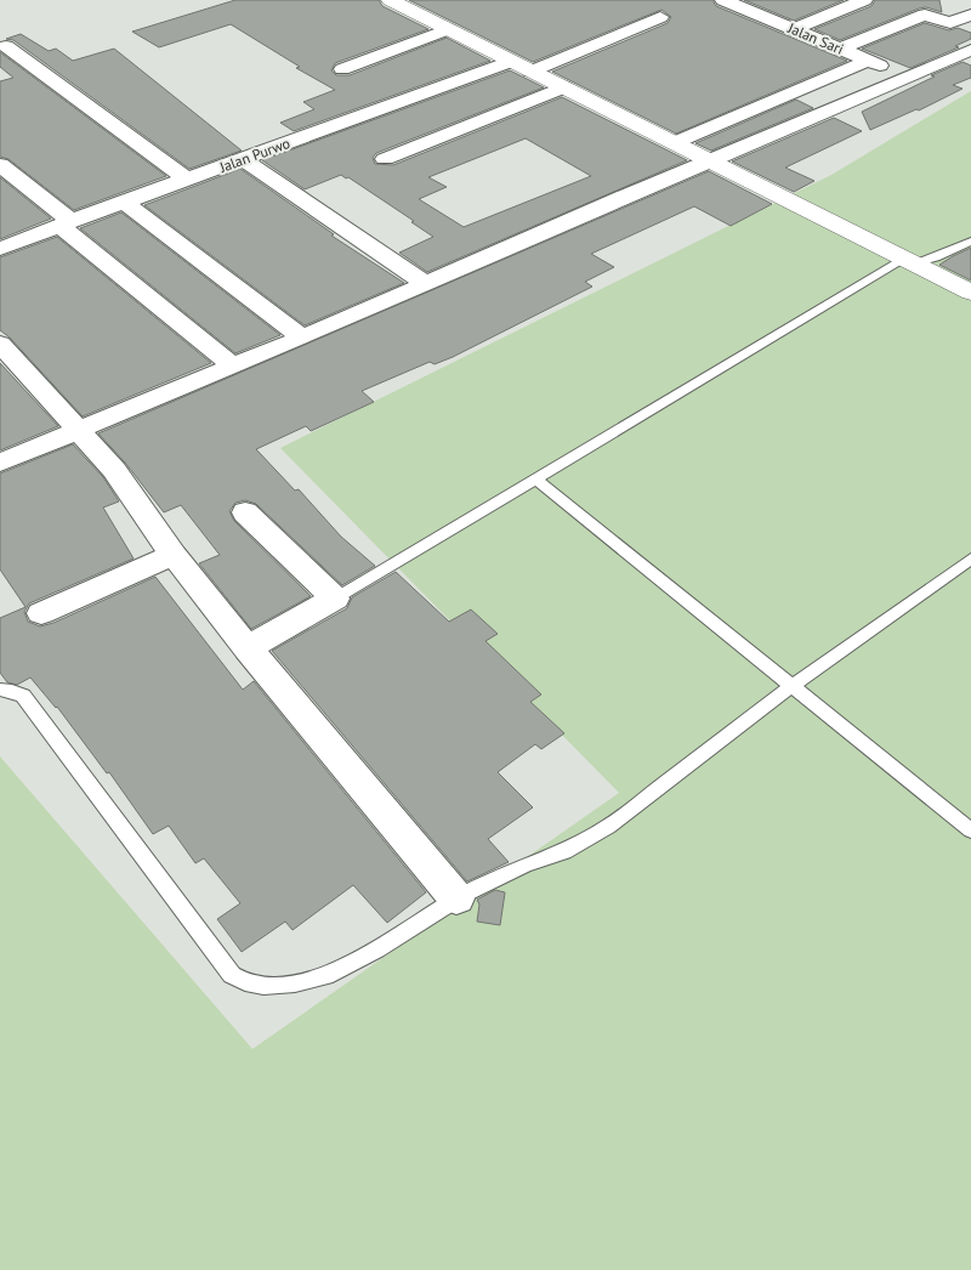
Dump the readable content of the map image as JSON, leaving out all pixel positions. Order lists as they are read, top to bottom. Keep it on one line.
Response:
{"streets":{"street":["Jalan Sari","Jalan Purwo"]}}
